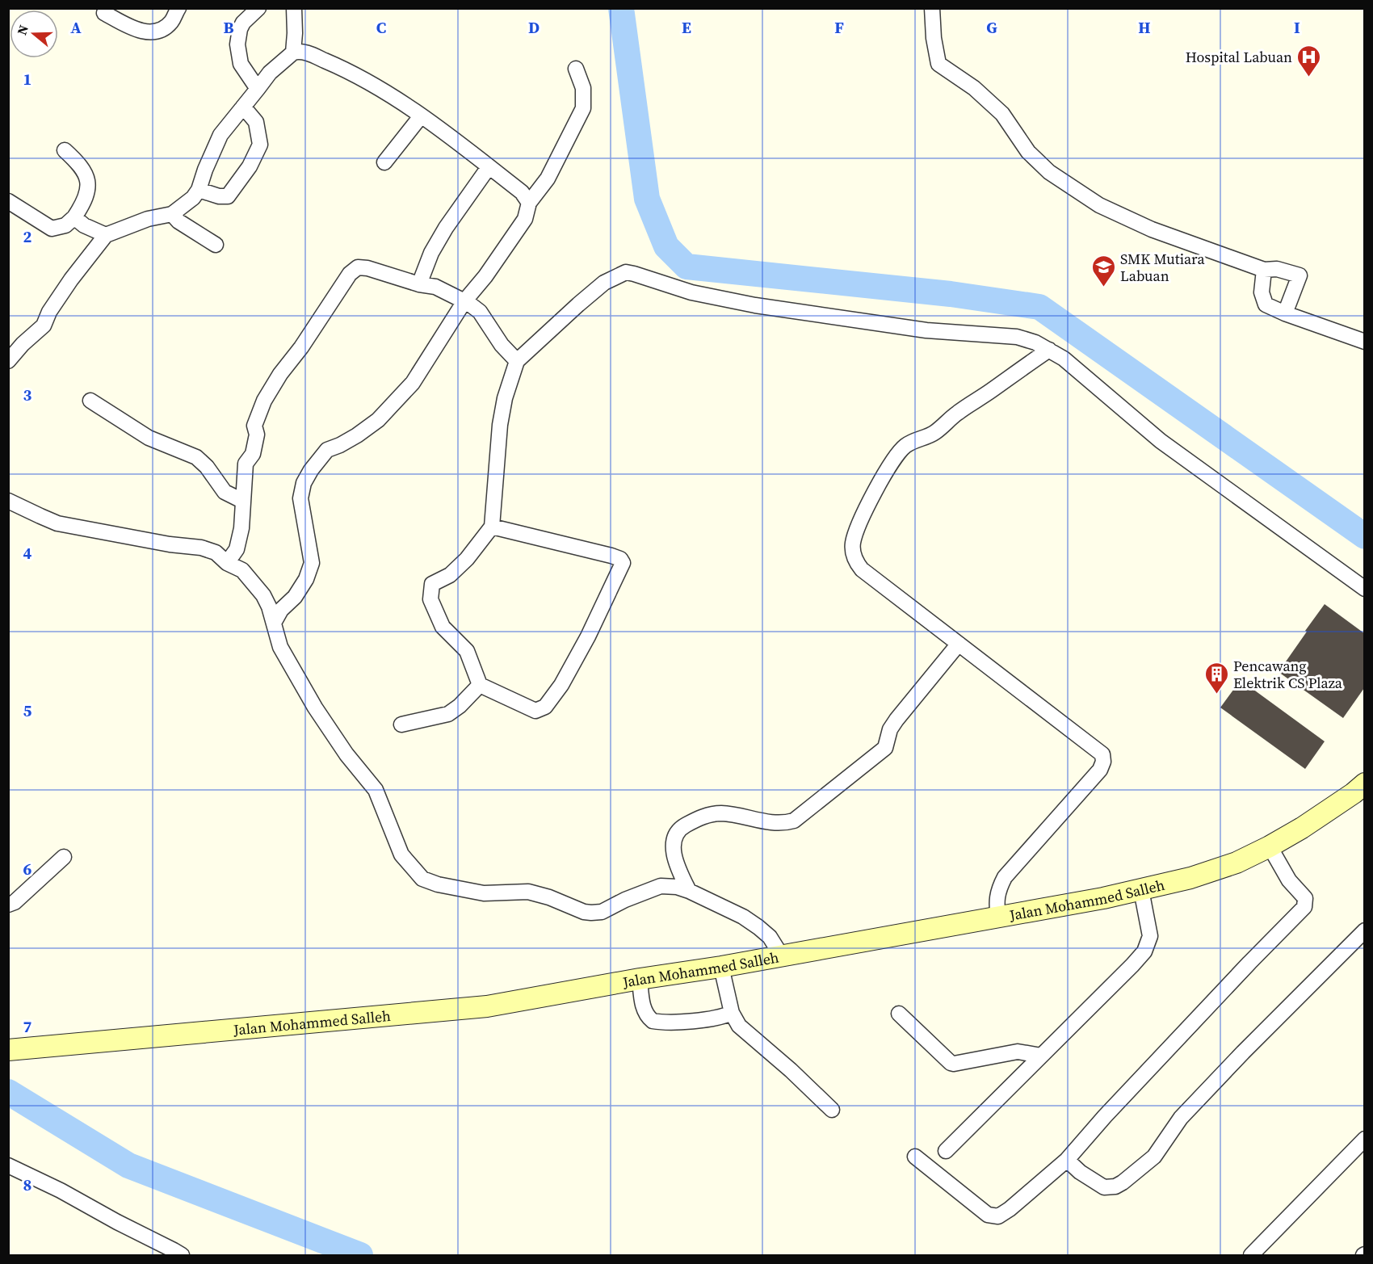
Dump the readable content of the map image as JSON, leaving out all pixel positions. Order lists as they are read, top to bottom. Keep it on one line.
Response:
{"streets":{"main road":["Jalan Mohammed Salleh"]},"places":{"hospital":["Hospital Labuan"],"school or university":["SMK Mutiara Labuan"],"building":["Pencawang Elektrik CS Plaza"]},"north":"left","grid":{"columns":["A","B","C","D","E","F","G","H","I"],"rows":["1","2","3","4","5","6","7","8"]}}
